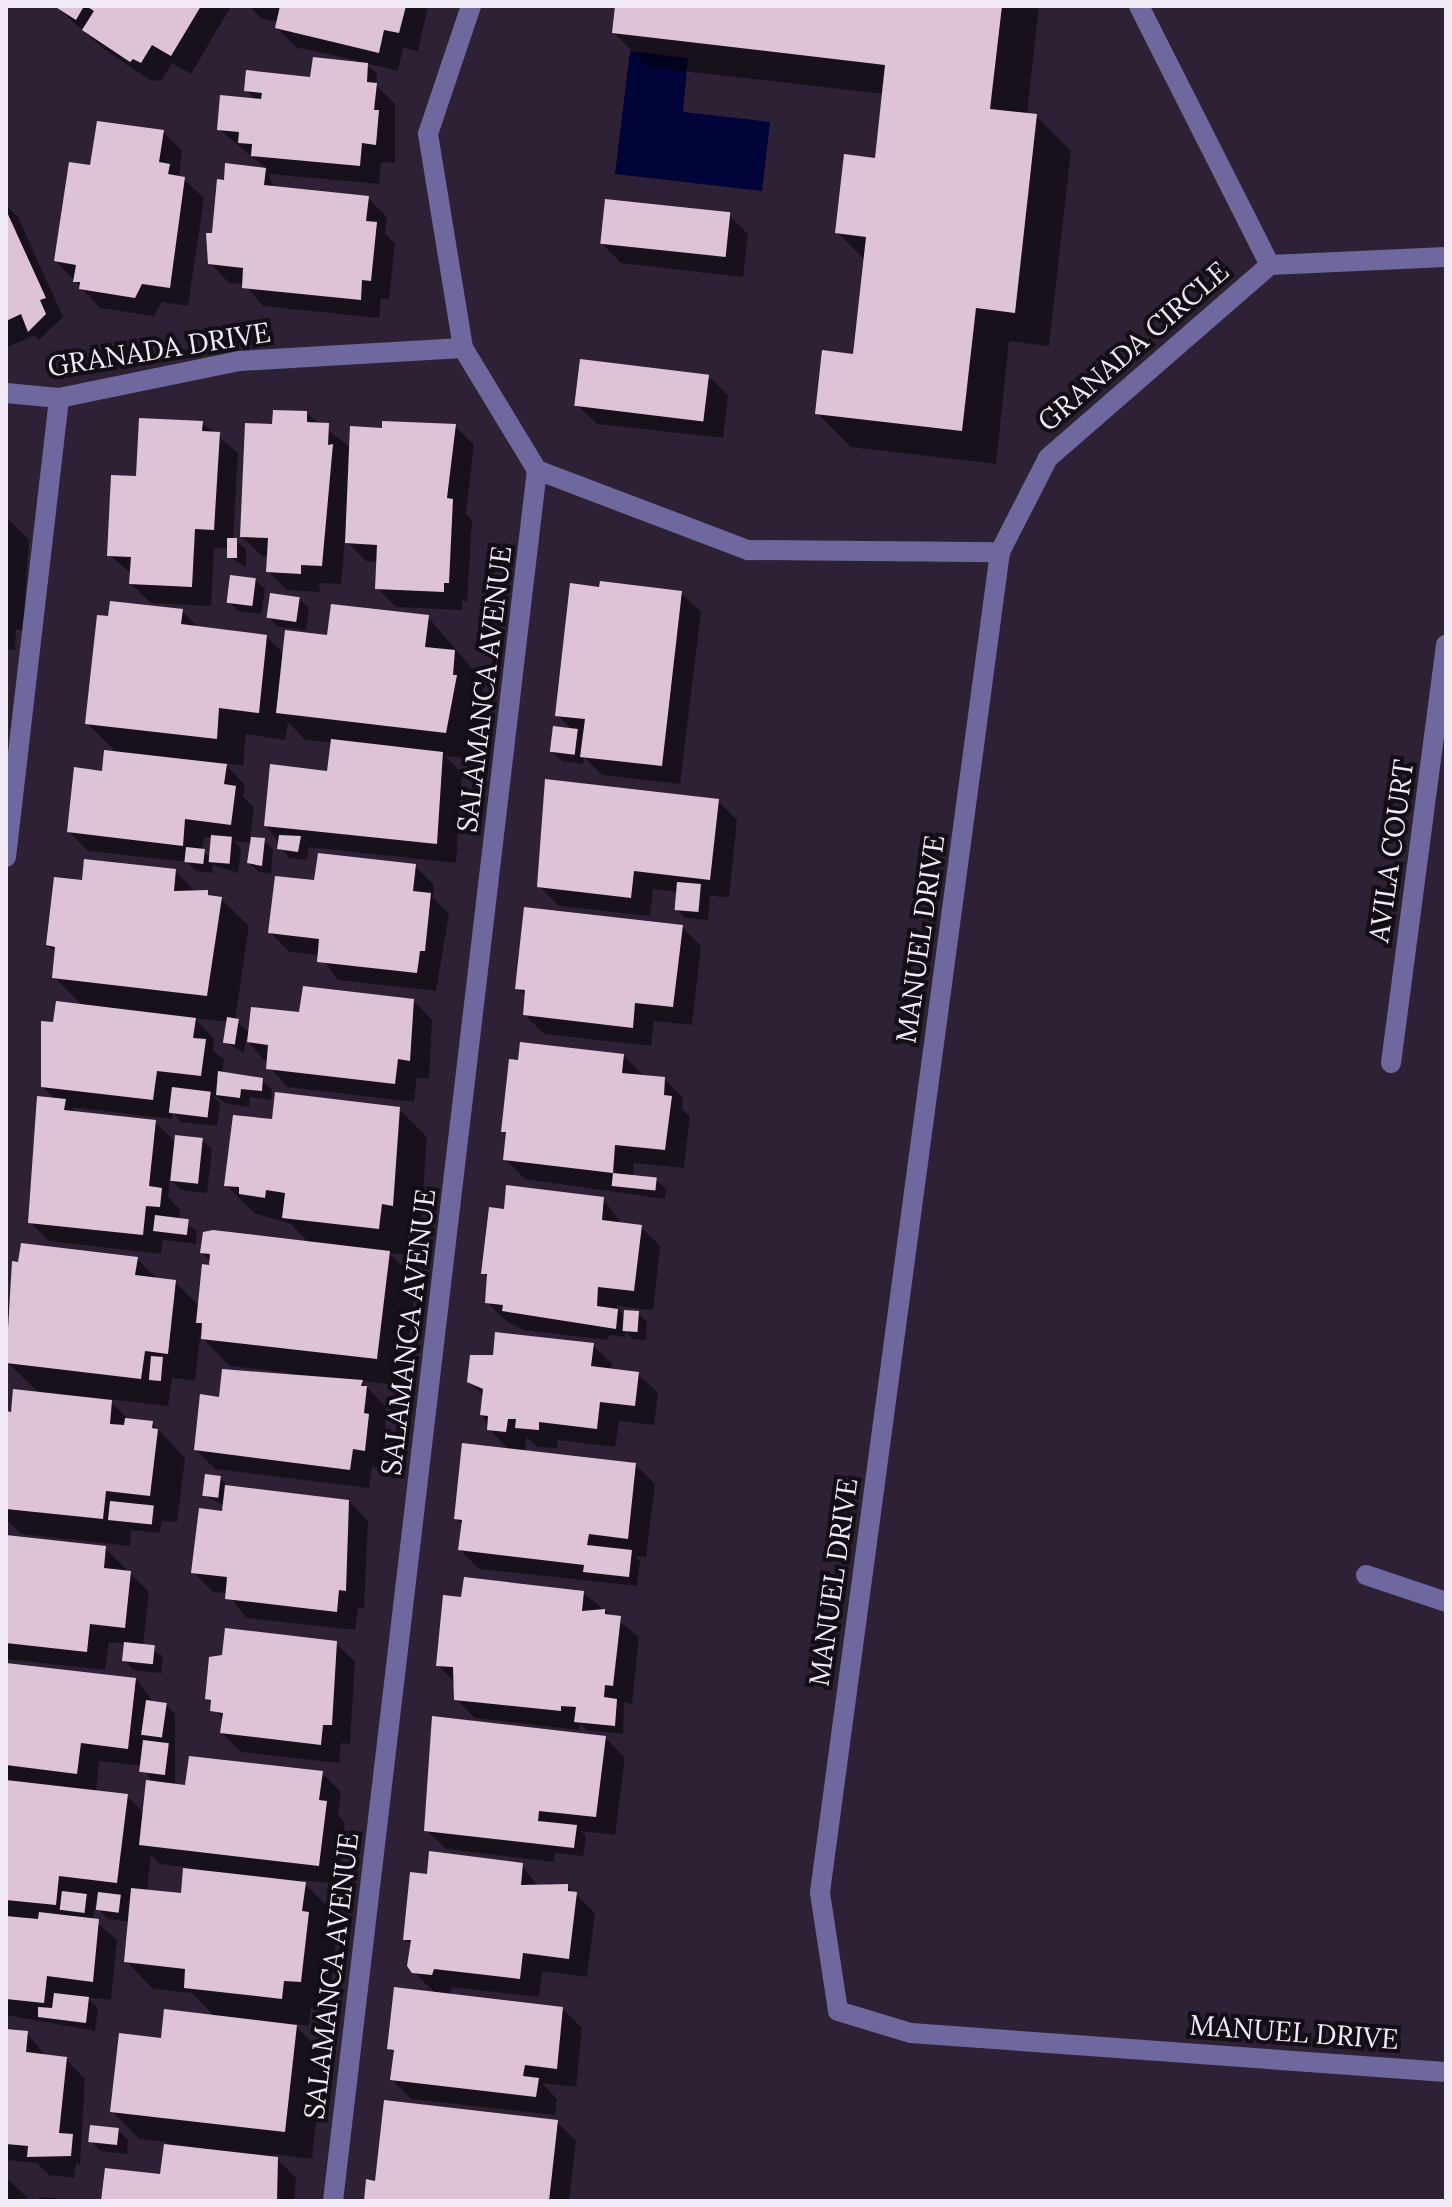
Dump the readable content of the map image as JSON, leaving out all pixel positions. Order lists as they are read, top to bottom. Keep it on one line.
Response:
{"streets":{"street":["GRANADA CIRCLE","GRANADA DRIVE","SALAMANCA AVENUE","AVILA COURT","MANUEL DRIVE"]},"crossings":[["GRANADA CIRCLE","MANUEL DRIVE"]]}
